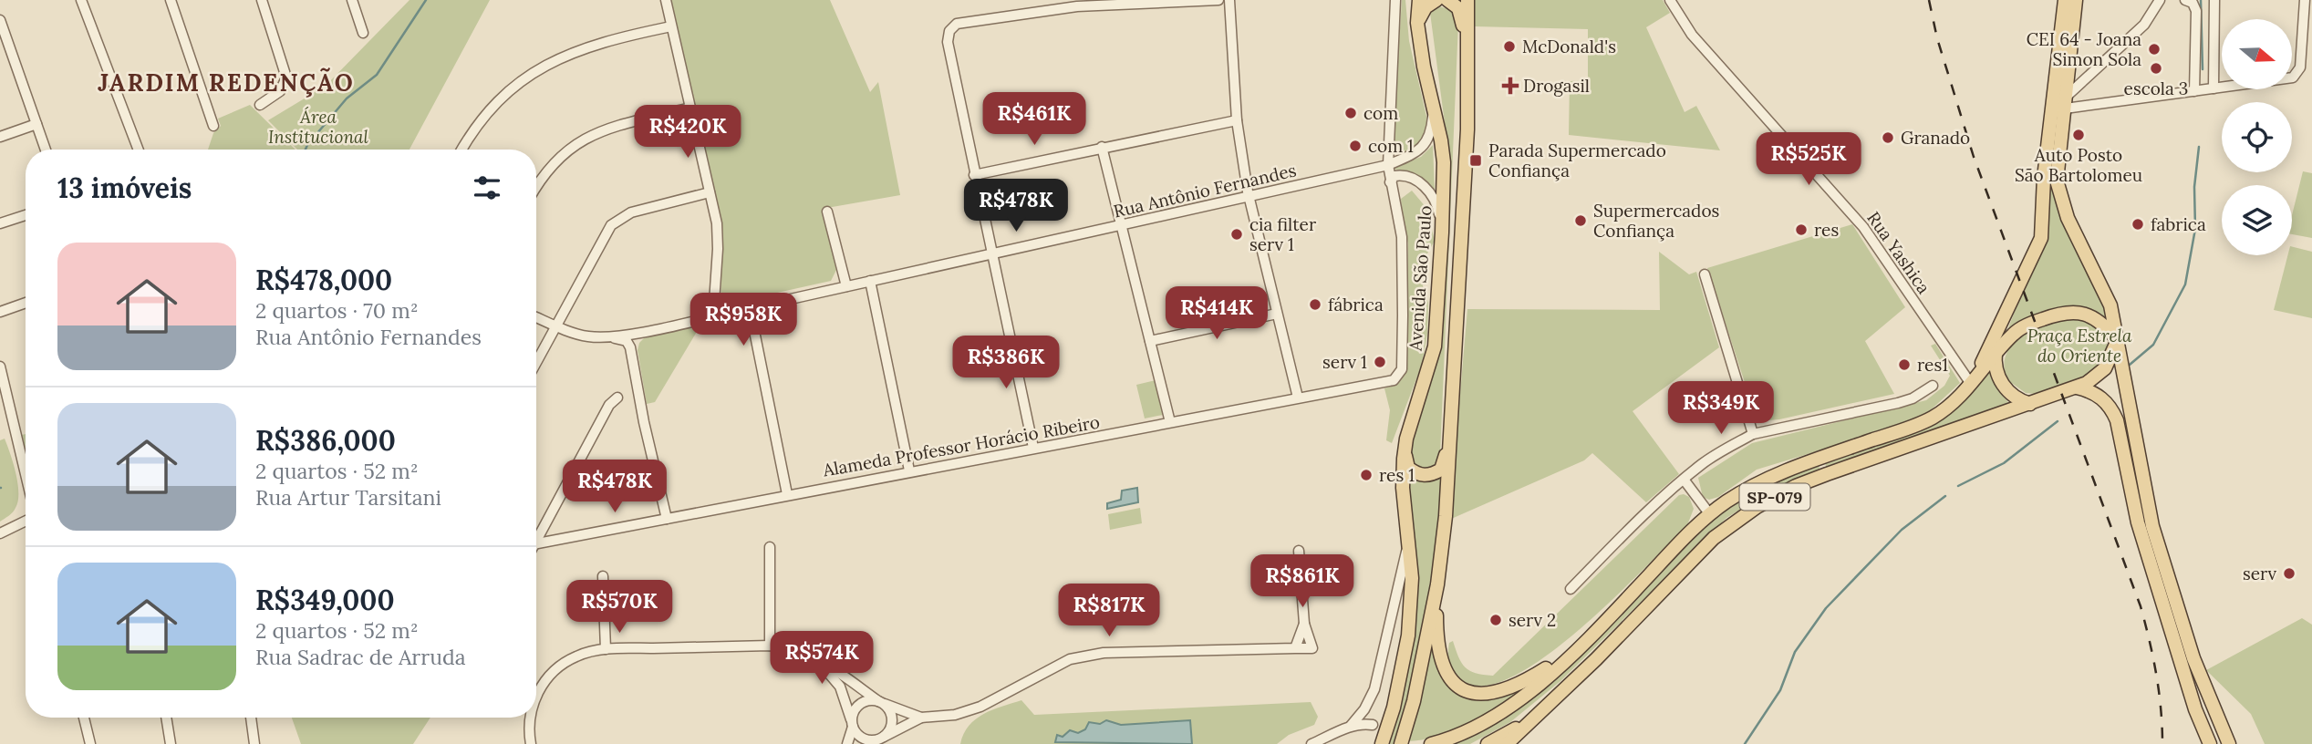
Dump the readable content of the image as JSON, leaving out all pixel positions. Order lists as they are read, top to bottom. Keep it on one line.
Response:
{"streets":{"main road":["Avenida São Paulo","SP-079"],"street":["Rua Antônio Fernandes","Rua Yashica","Alameda Professor Horácio Ribeiro"]},"crossings":[["Rua Antônio Fernandes","Avenida São Paulo"],["Rua Yashica","SP-079"]],"districts":["JARDIM REDENÇÃO"],"parks":["Área Institucional","Praça Estrela do Oriente"],"places":{"other":["McDonald's","CEI 64 - Joana Simon Sola","escola 3","com","Auto Posto São Bartolomeu","Granado","com 1","Supermercados Confiança","fabrica","res","cia filter serv 1","fábrica","serv 1","res1","res 1","serv","serv 2"],"health":["Drogasil"],"transit":["Parada Supermercado Confiança"]},"north":"right","page":{"price":["R$461K","R$420K","R$525K","R$478K","R$414K","R$958K","R$386K","R$349K","R$478K","R$861K","R$570K","R$817K","R$574K"],"heading":"13 imóveis","list":[{"name":"R$478,000","note":"2 quartos · 70 m² · Rua Antônio Fernandes"},{"name":"R$386,000","note":"2 quartos · 52 m² · Rua Artur Tarsitani"},{"name":"R$349,000","note":"2 quartos · 52 m² · Rua Sadrac de Arruda"}]}}
